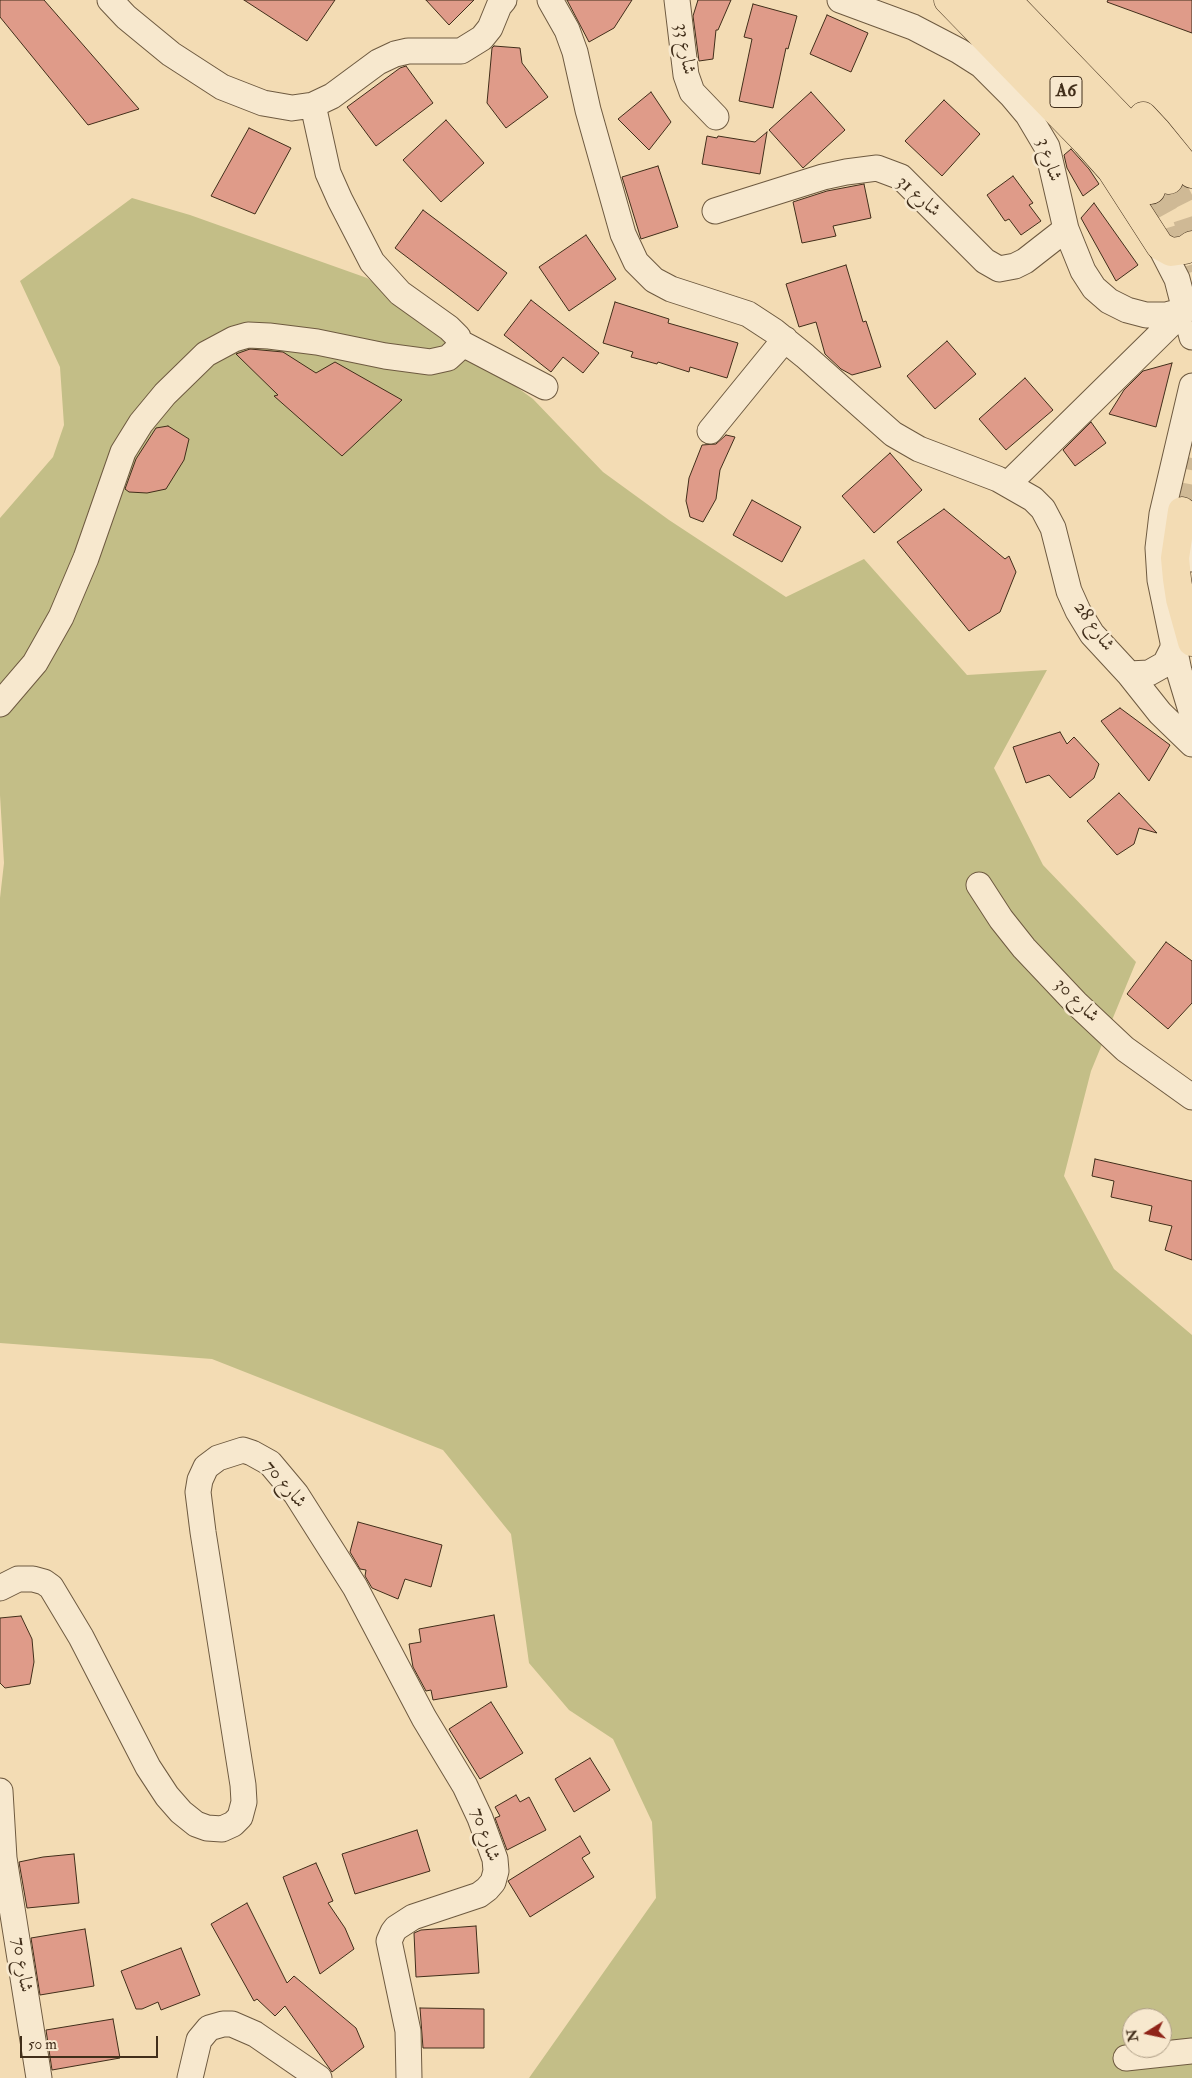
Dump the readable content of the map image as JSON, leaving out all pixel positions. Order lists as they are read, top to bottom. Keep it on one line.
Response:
{"streets":{"highway":["A6"],"street":["شارع 33","شارع 3","شارع 31","شارع 28","شارع 30","شارع 70"]},"crossings":[["شارع 3","شارع 31"]],"scale_bar":"50 m","north":"left"}
